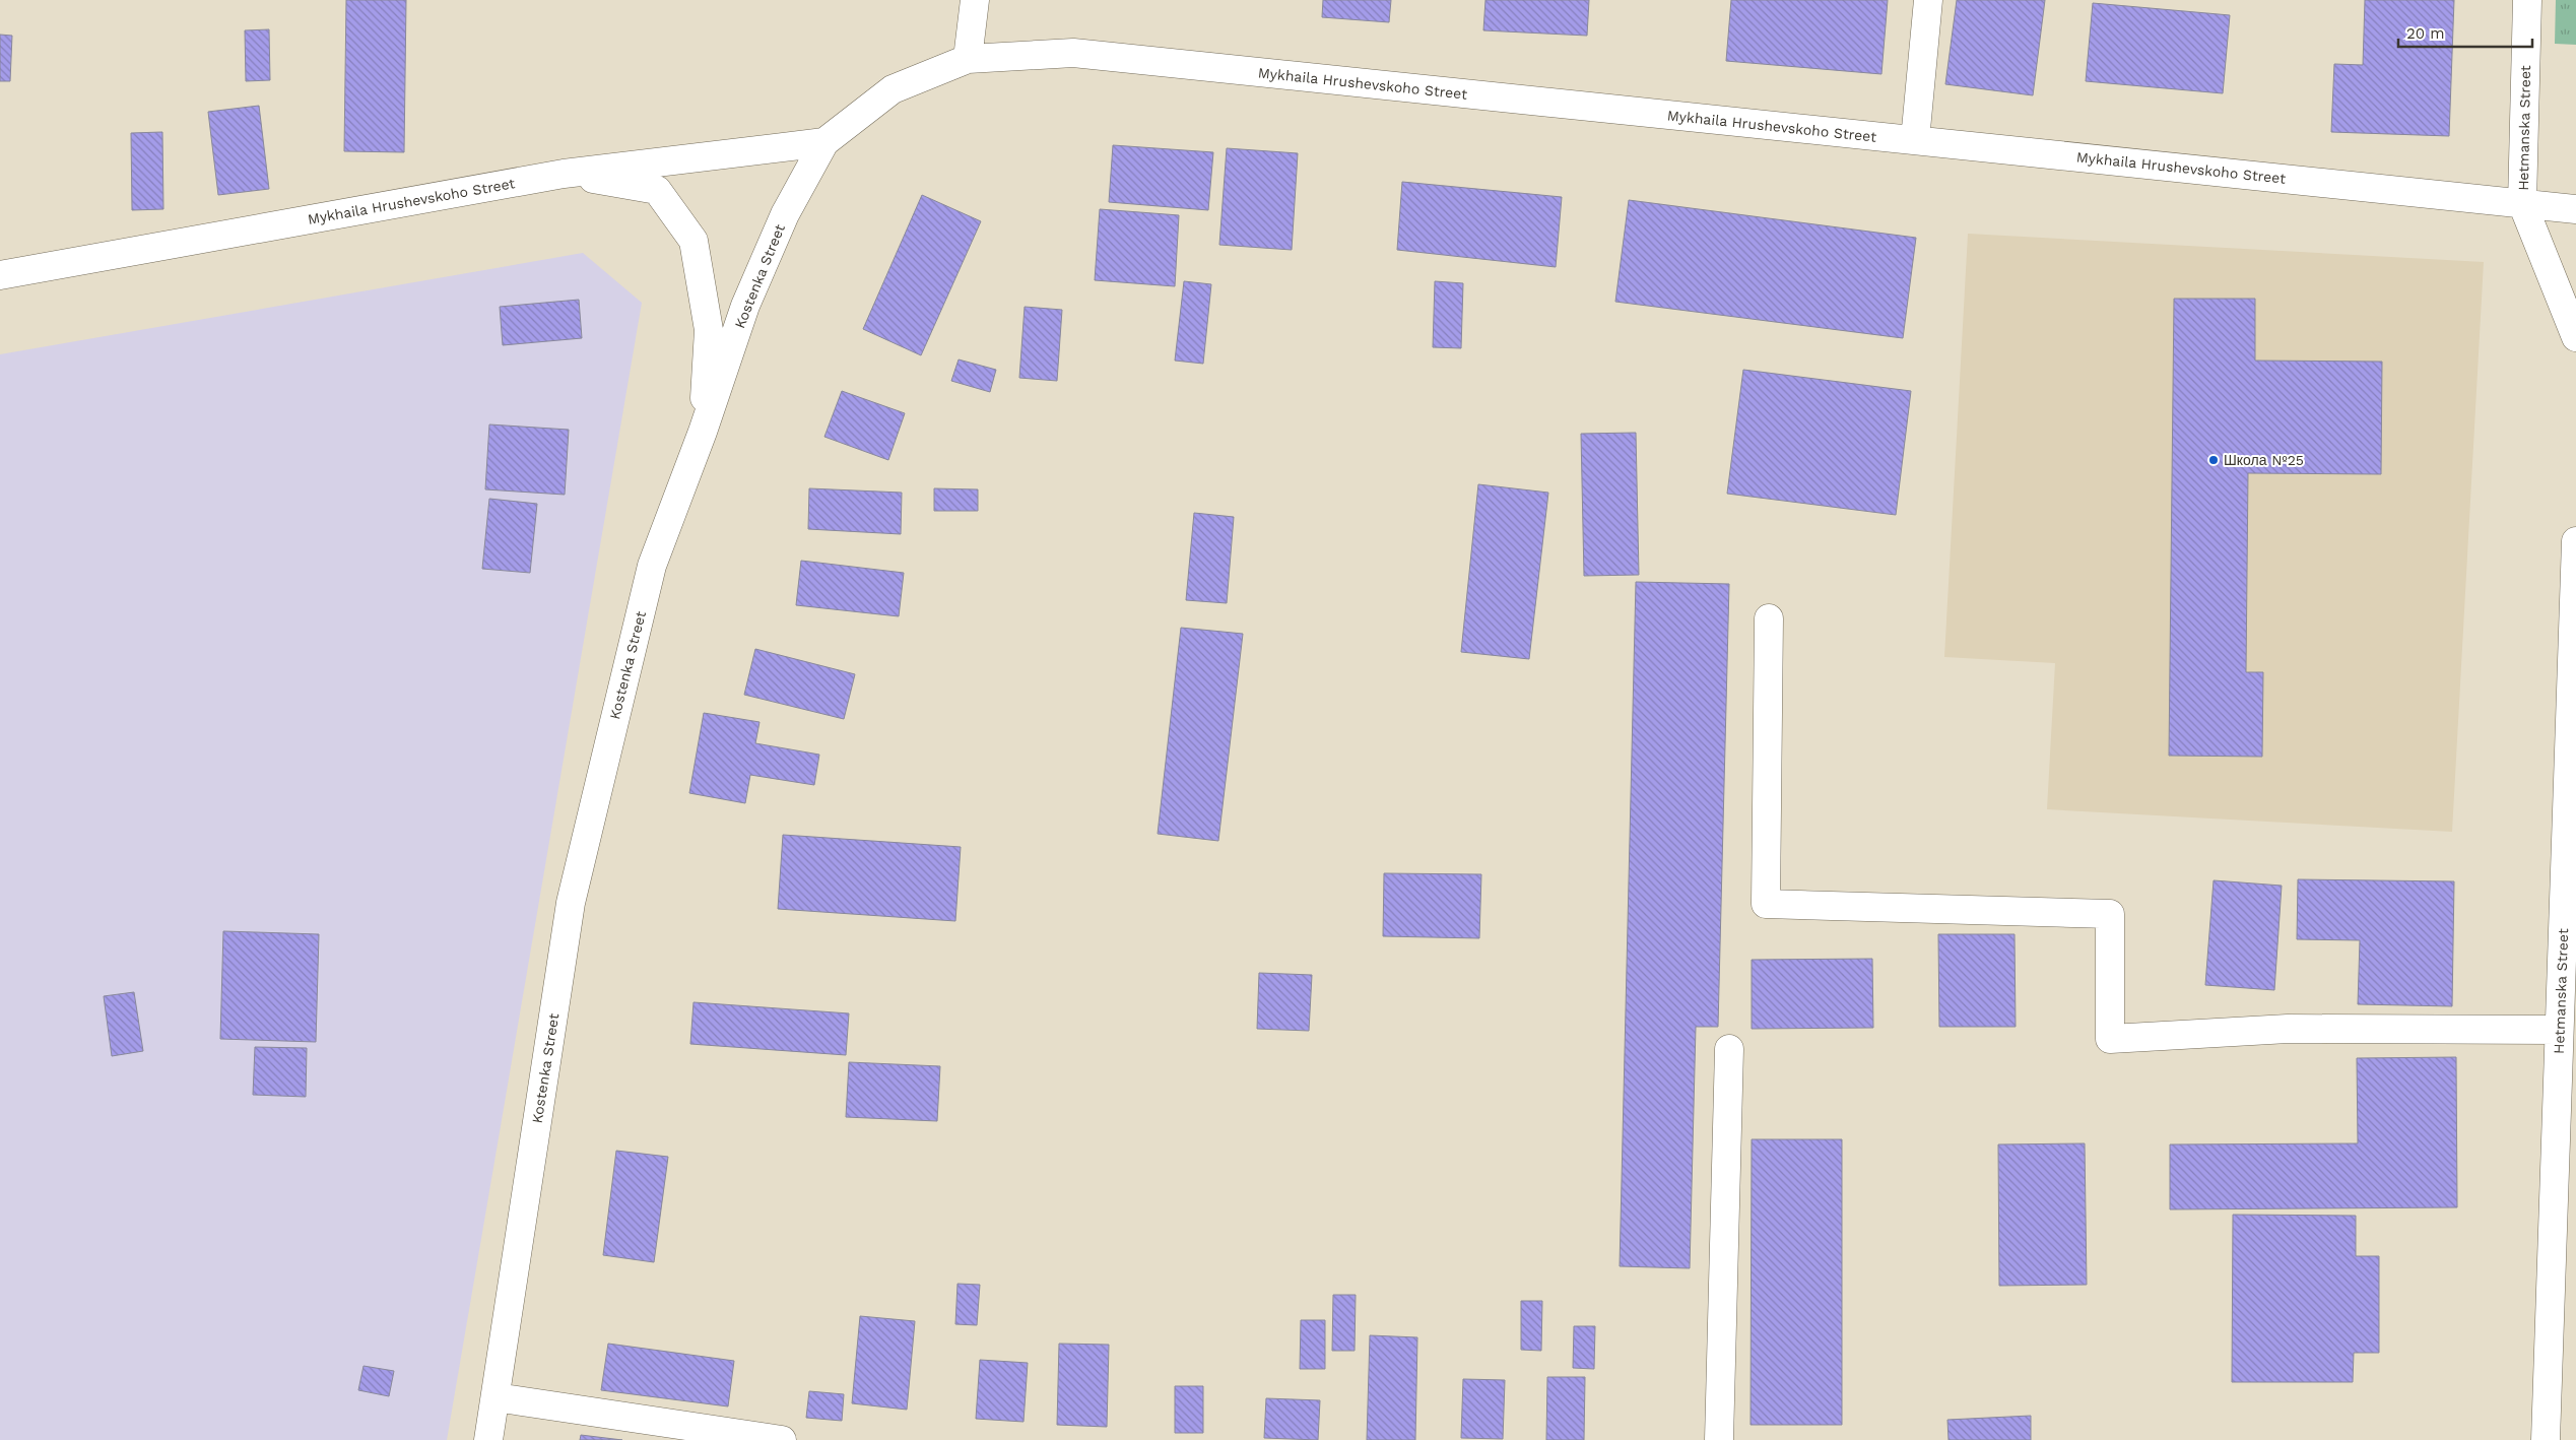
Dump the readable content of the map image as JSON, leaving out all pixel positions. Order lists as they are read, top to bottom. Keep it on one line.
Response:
{"streets":{"street":["Mykhaila Hrushevskoho Street","Hetmanska Street","Kostenka Street"]},"crossings":[["Mykhaila Hrushevskoho Street","Hetmanska Street"],["Mykhaila Hrushevskoho Street","Kostenka Street"]],"places":["Школа №25"],"scale_bar":"20 m"}
